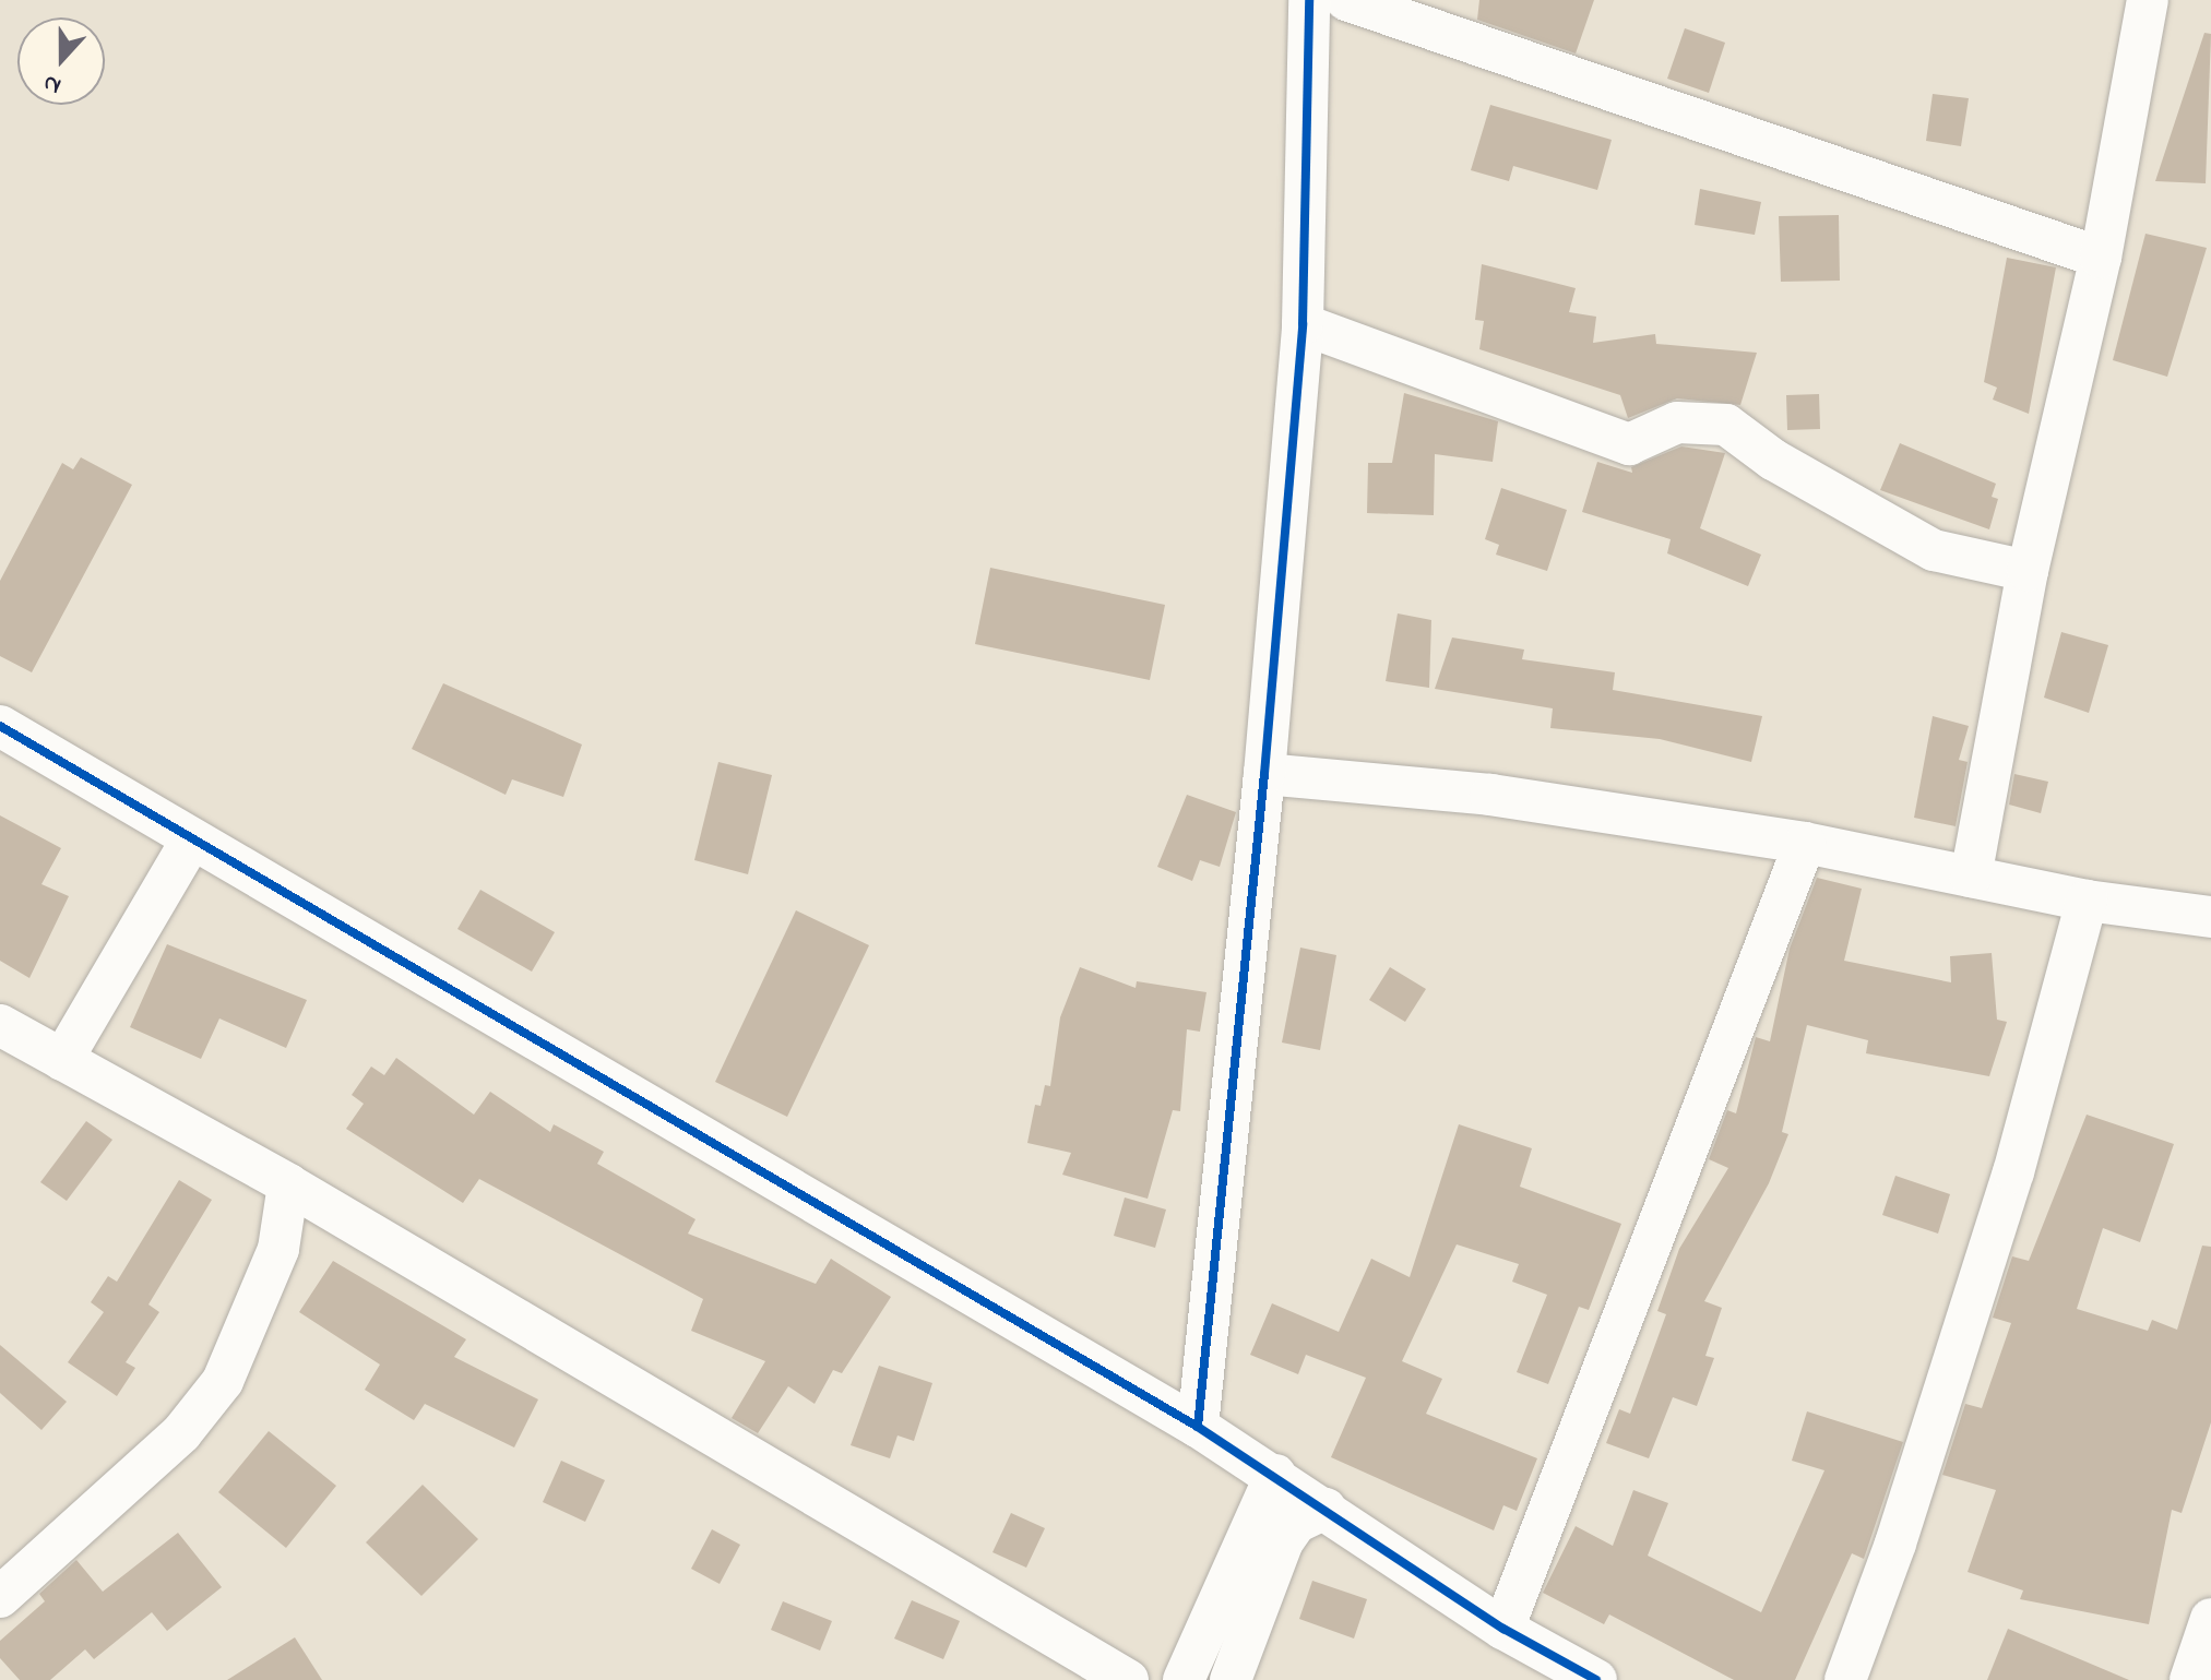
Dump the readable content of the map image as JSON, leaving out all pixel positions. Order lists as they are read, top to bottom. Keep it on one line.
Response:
{"north":"bottom"}
